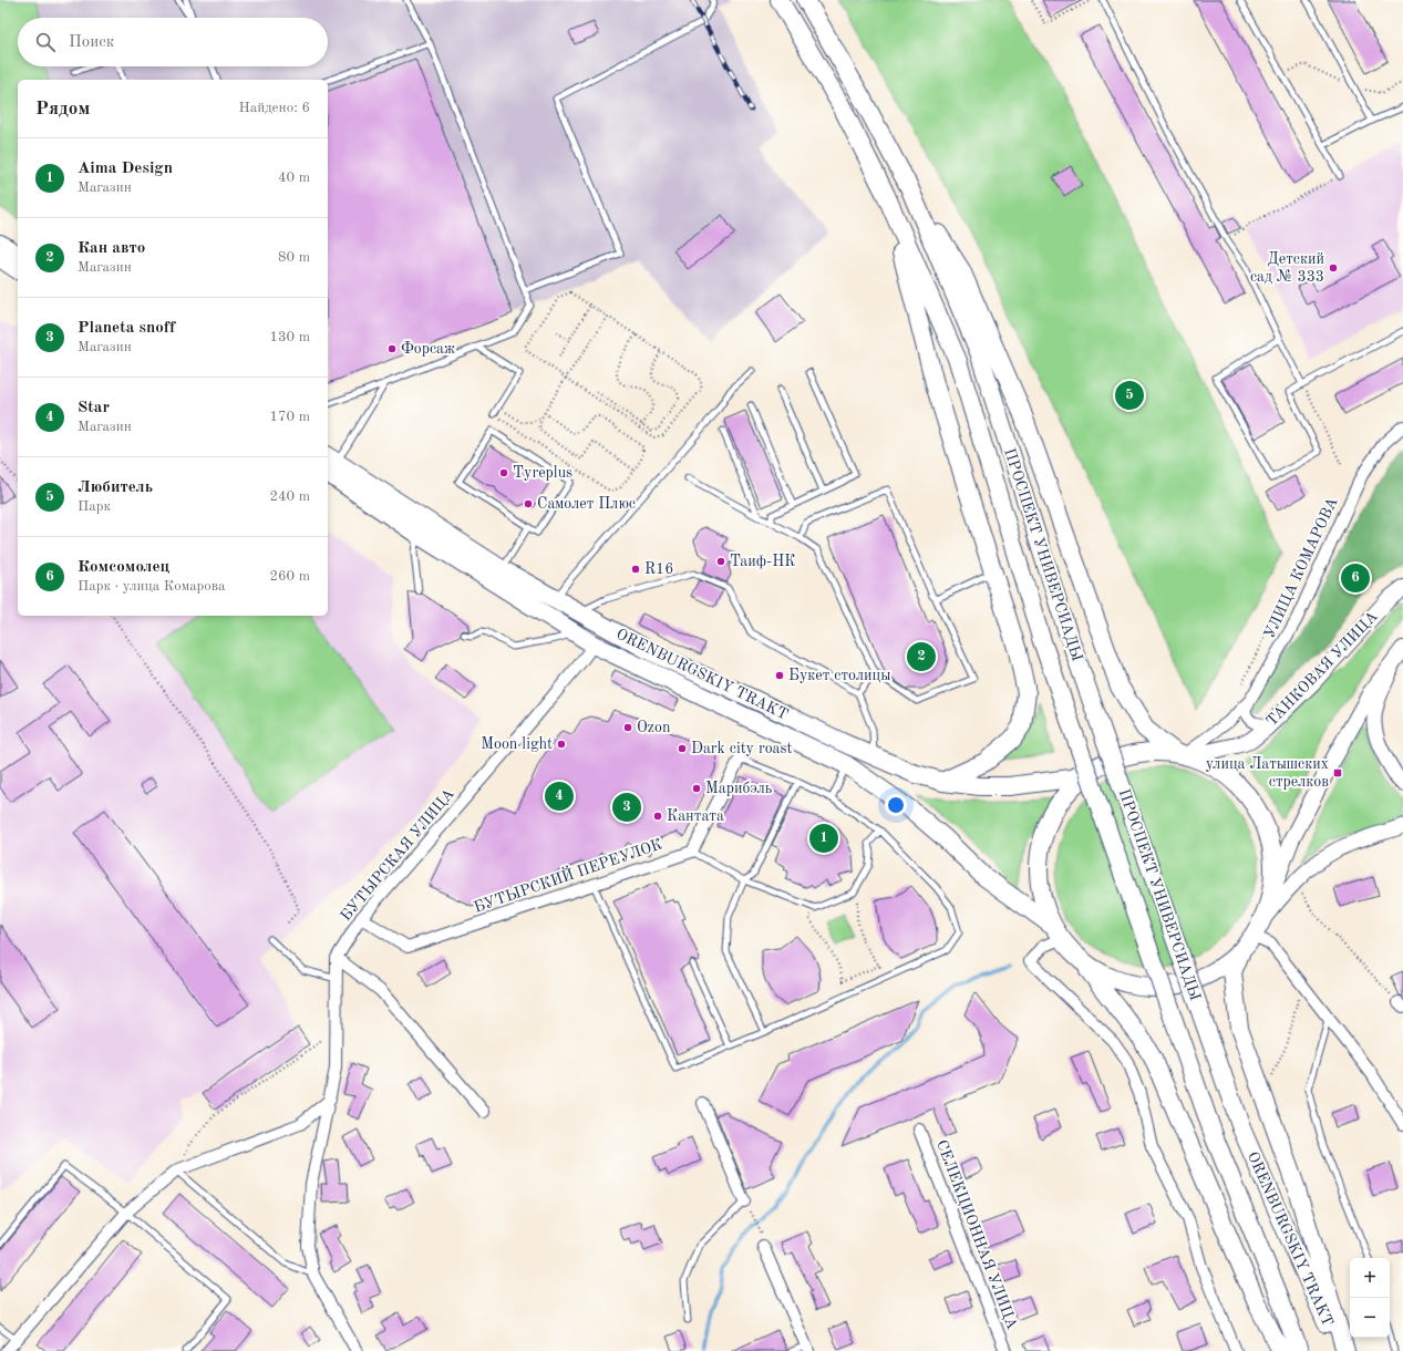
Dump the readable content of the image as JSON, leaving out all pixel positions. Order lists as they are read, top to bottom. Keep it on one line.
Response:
{"streets":{"main road":["ПРОСПЕКТ УНИВЕРСИАДЫ","ТАНКОВАЯ УЛИЦА","ORENBURGSKIY TRAKT"],"street":["УЛИЦА КОМАРОВА","БУТЫРСКАЯ УЛИЦА","БУТЫРСКИЙ ПЕРЕУЛОК","СЕЛЕКЦИОННАЯ УЛИЦА"]},"crossings":[["ПРОСПЕКТ УНИВЕРСИАДЫ","ORENBURGSKIY TRAKT"],["УЛИЦА КОМАРОВА","ТАНКОВАЯ УЛИЦА"],["ORENBURGSKIY TRAKT","БУТЫРСКАЯ УЛИЦА"],["БУТЫРСКАЯ УЛИЦА","БУТЫРСКИЙ ПЕРЕУЛОК"]],"places":{"other":["Детский сад № 333","Форсаж","Tyreplus","Самолет Плюс","Таиф-НК","R16","Букет столицы","Ozon","Moon light","Dark city roast","Марибэль","Кантата"],"transit":["улица Латышских стрелков"]},"page":{"search":"Поиск","heading":["Рядом","Найдено: 6"],"list":[{"mark":"1","name":"Aima Design","note":"Магазин","value":"40 m"},{"mark":"2","name":"Кан авто","note":"Магазин","value":"80 m"},{"mark":"3","name":"Planeta snoff","note":"Магазин","value":"130 m"},{"mark":"4","name":"Star","note":"Магазин","value":"170 m"},{"mark":"5","name":"Любитель","note":"Парк","value":"240 m"},{"mark":"6","name":"Комсомолец","note":"Парк · улица Комарова","value":"260 m"}],"pins":["5","6","2","4","3","1"],"map_buttons":["+","−"]}}
